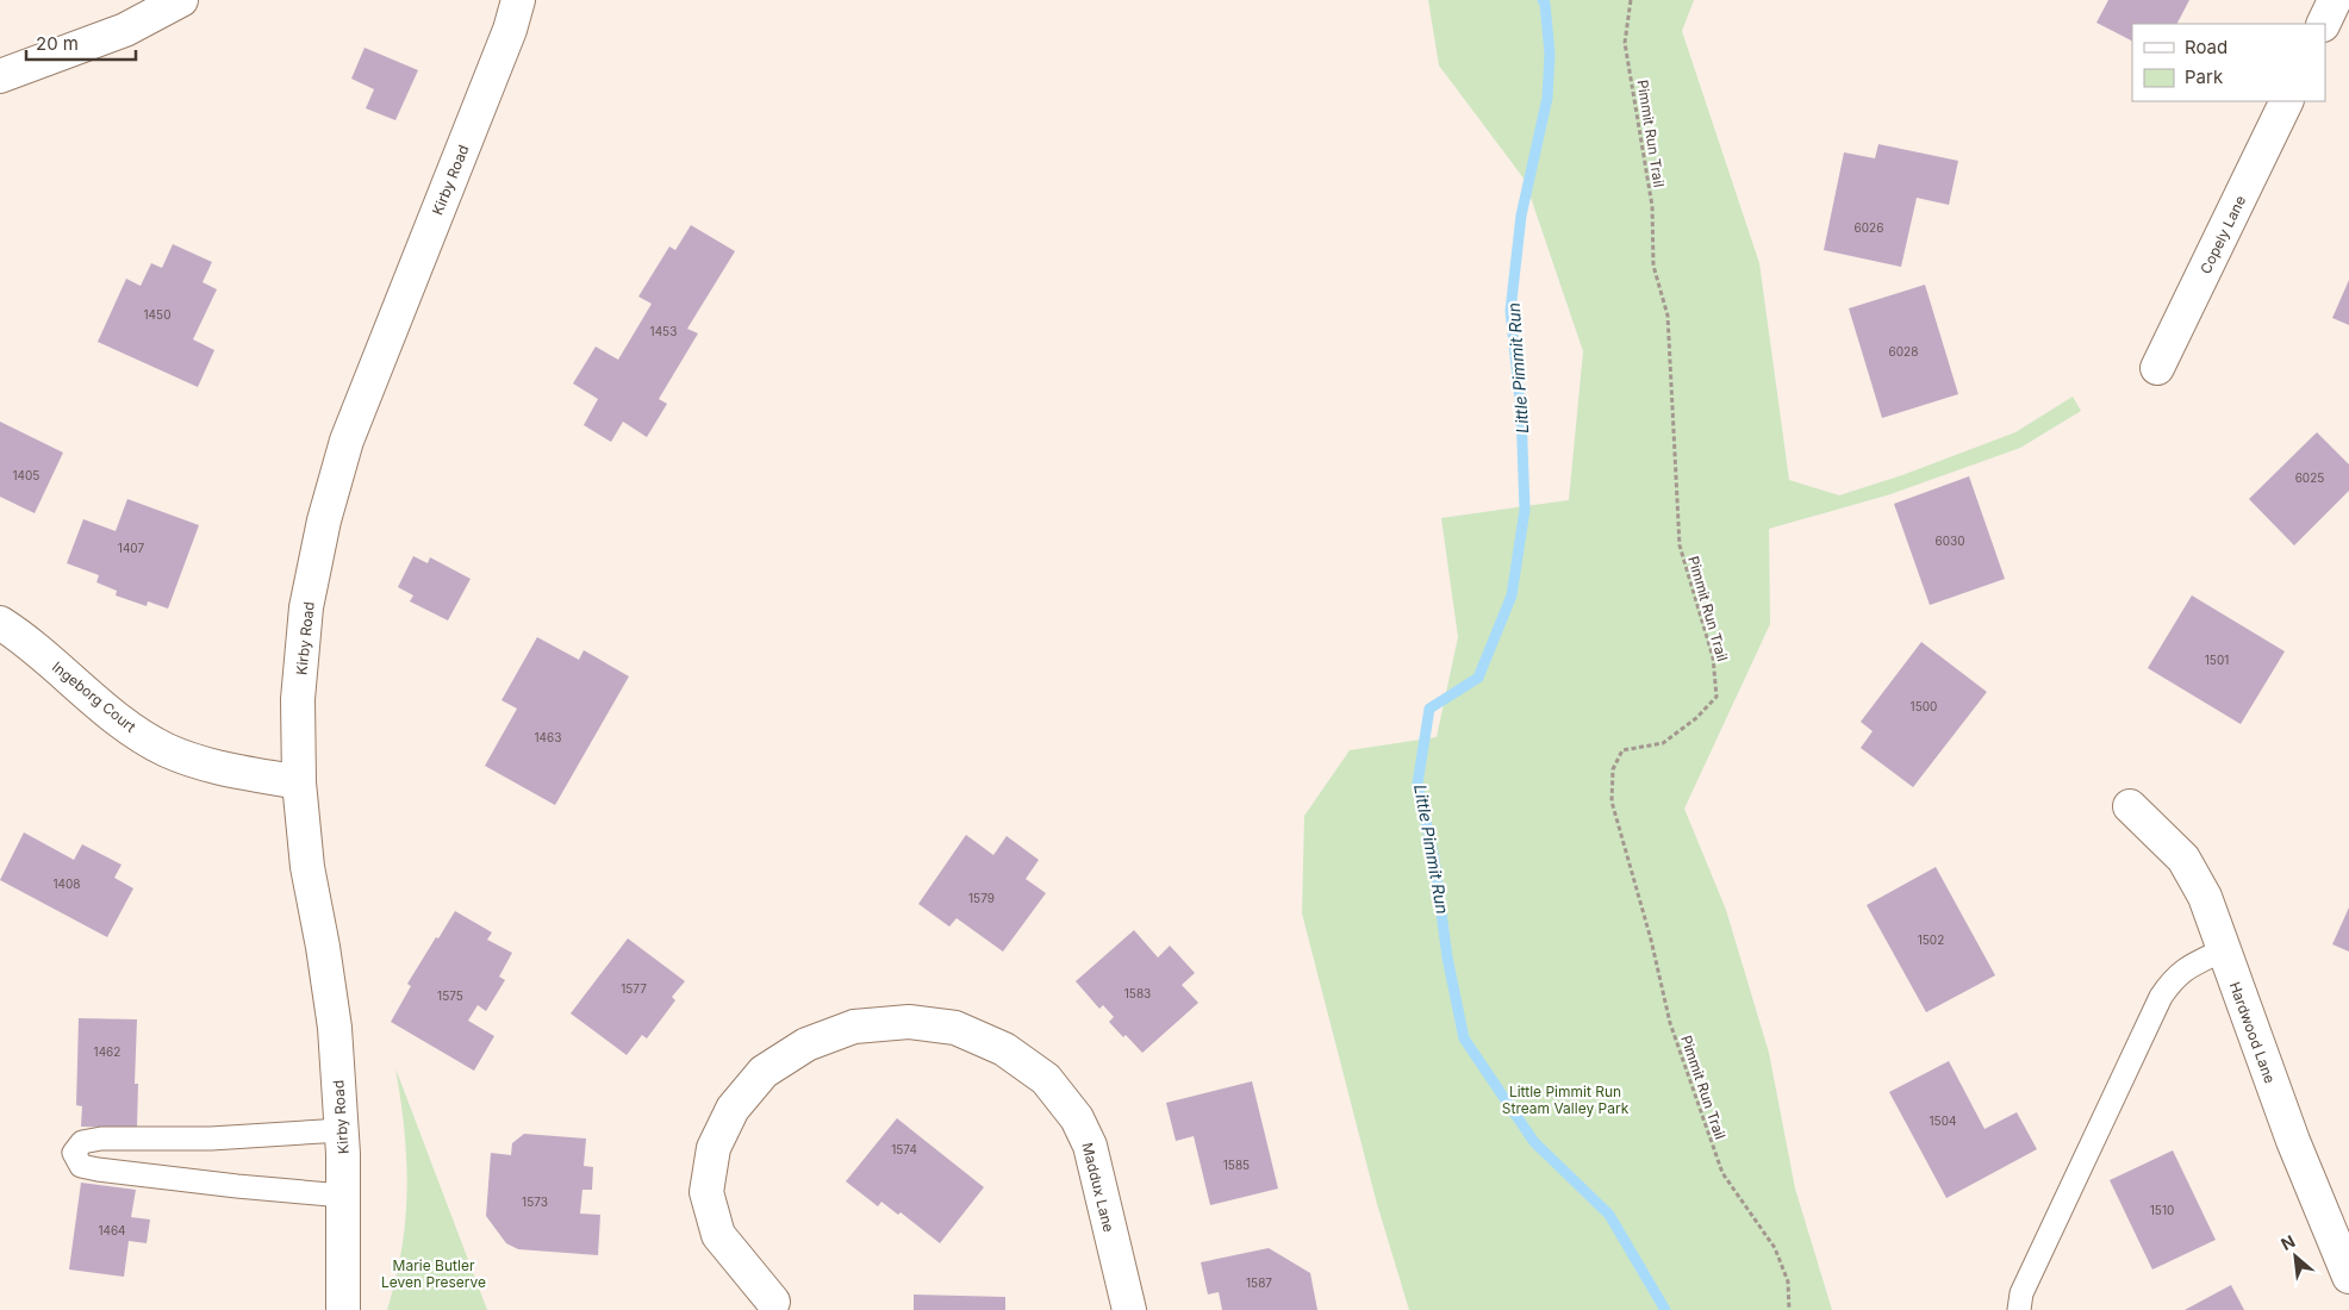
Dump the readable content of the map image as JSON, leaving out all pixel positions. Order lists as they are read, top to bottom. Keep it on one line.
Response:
{"streets":{"street":["Kirby Road","Copely Lane","Ingeborg Court","Hardwood Lane","Maddux Lane"],"path":["Pimmit Run Trail"]},"crossings":[["Kirby Road","Ingeborg Court"]],"water":["Little Pimmit Run"],"parks":["Little Pimmit Run Stream Valley Park","Marie Butler Leven Preserve"],"house_numbers":["6026","1450","1453","6028","1405","6025","6030","1407","1501","1500","1463","1408","1579","1502","1577","1583","1575","1462","1504","1574","1585","1573","1510","1464","1587"],"legend":["Road","Park"],"scale_bar":"20 m","north":"top left"}
